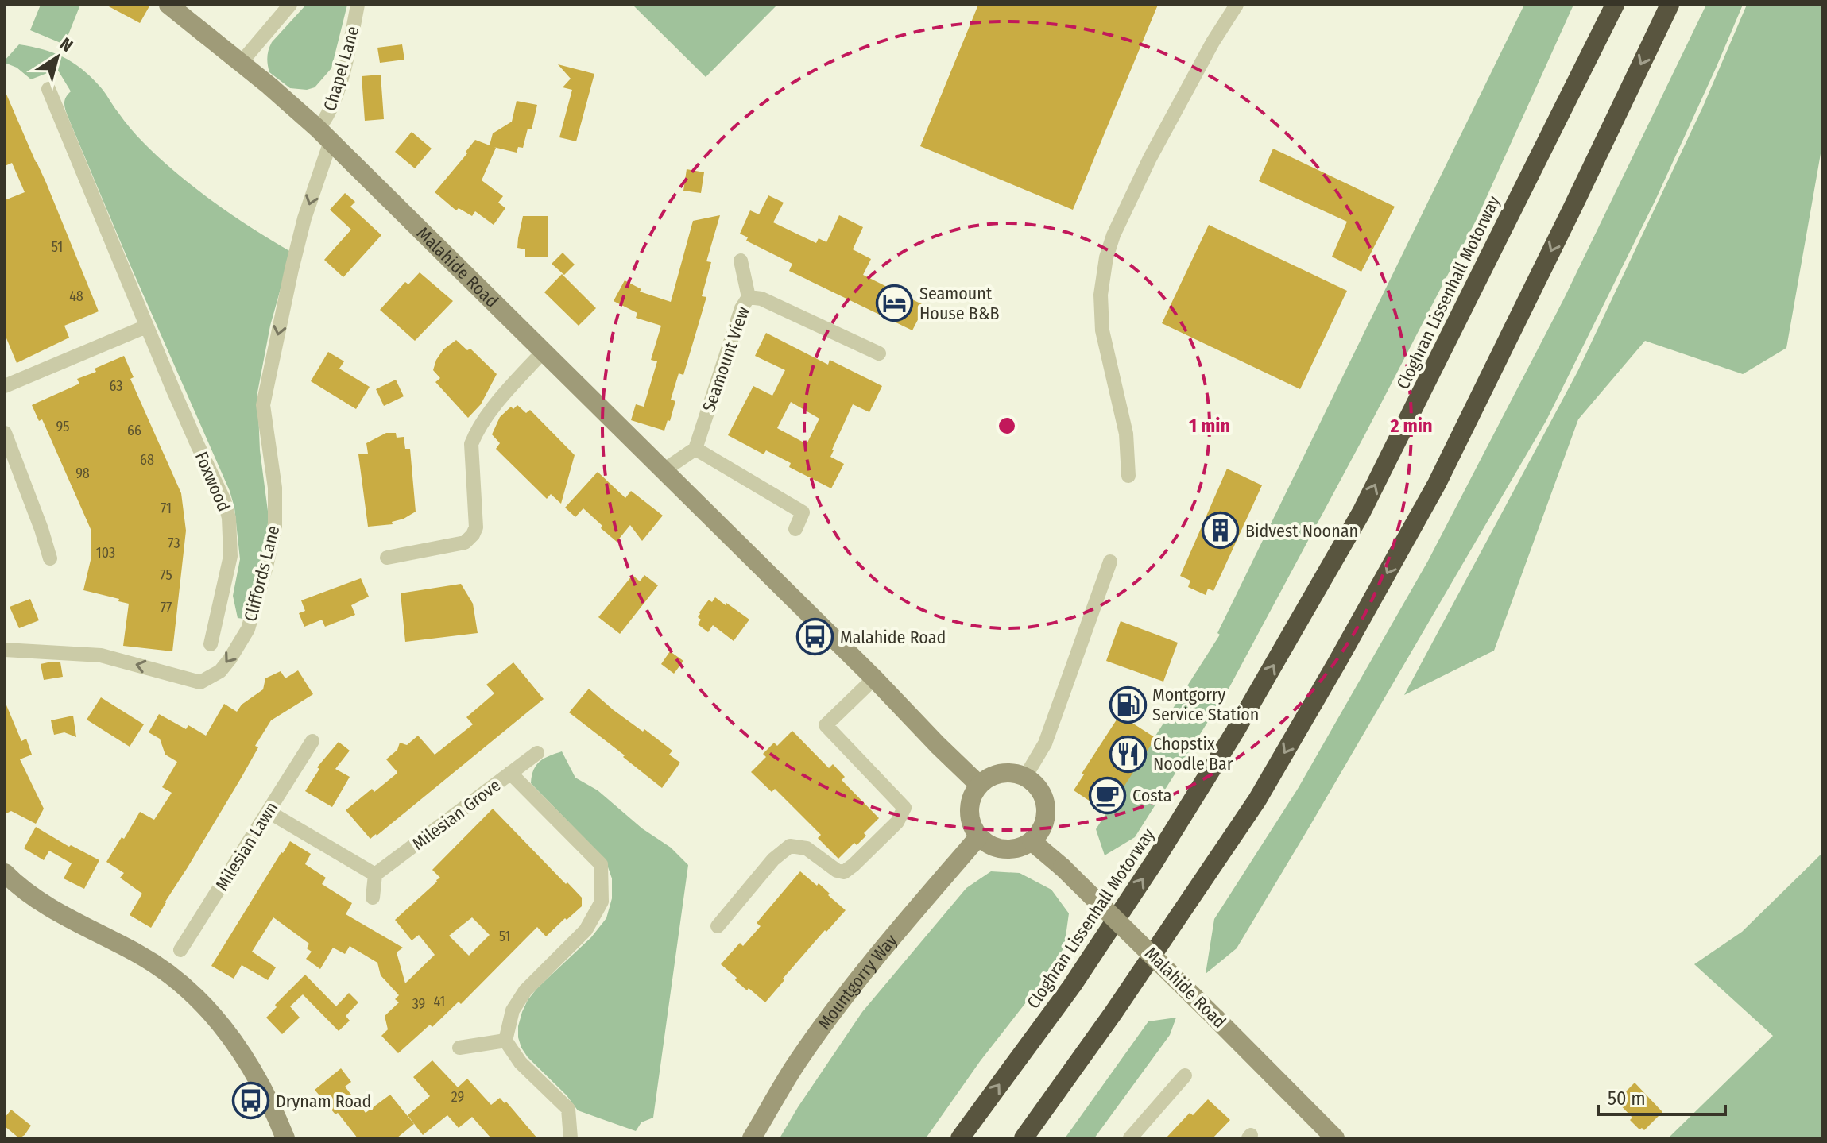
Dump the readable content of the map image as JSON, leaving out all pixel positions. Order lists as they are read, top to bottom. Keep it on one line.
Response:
{"streets":{"highway":["Cloghran Lissenhall Motorway"],"main road":["Malahide Road","Mountgorry Way"],"street":["Chapel Lane","Seamount View","Foxwood","Cliffords Lane","Milesian Grove","Milesian Lawn"]},"crossings":[["Chapel Lane","Malahide Road"],["Chapel Lane","Cliffords Lane"],["Malahide Road","Cliffords Lane"],["Malahide Road","Mountgorry Way"]],"places":{"hotel":["Seamount House B&B"],"building":["Bidvest Noonan"],"bus stop":["Malahide Road","Drynam Road"],"fuel station":["Montgorry Service Station"],"restaurant":["Chopstix Noodle Bar"],"cafe":["Costa"]},"house_numbers":["51","48","63","95","66","68","98","71","73","103","75","77","51","41","39","29"],"scale_bar":"50 m","north":"top right","rings":["1 min","2 min"]}
